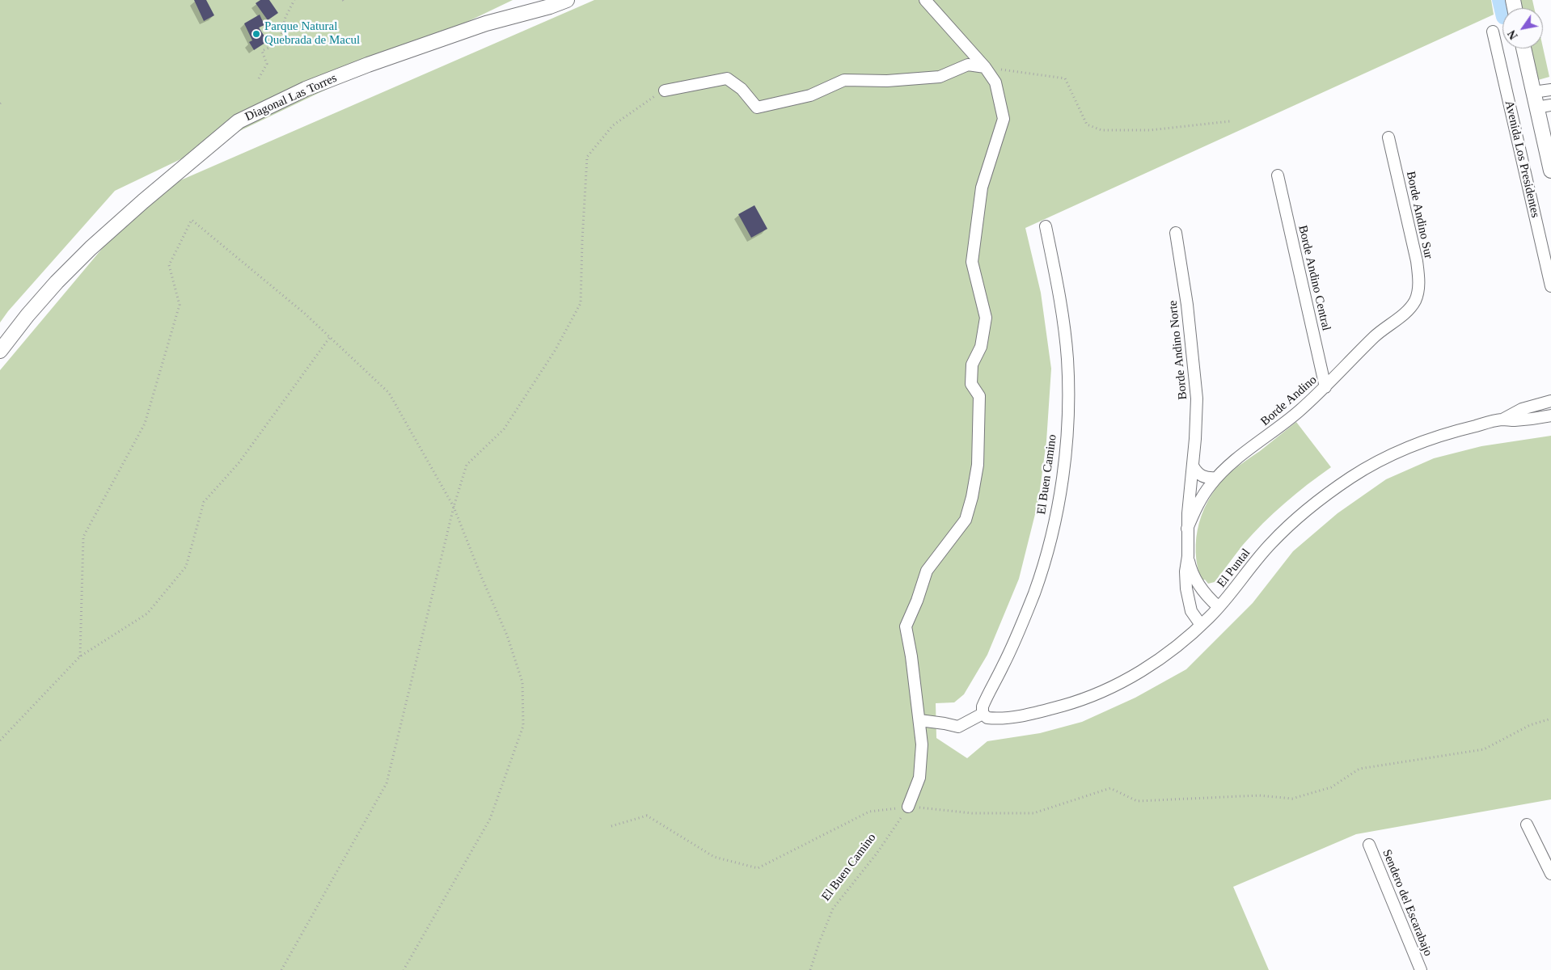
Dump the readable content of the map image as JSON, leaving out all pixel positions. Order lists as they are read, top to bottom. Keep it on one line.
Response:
{"streets":{"street":["Diagonal Las Torres","Avenida Los Presidentes","Borde Andino Sur","Borde Andino Central","Borde Andino Norte","Borde Andino","El Buen Camino","El Puntal","Sendero del Escarabajo"]},"crossings":[["Borde Andino Sur","Borde Andino"],["Borde Andino Central","Borde Andino"],["Borde Andino Norte","Borde Andino"],["El Buen Camino","El Puntal"]],"places":["Parque Natural Quebrada de Macul"],"north":"bottom left"}
